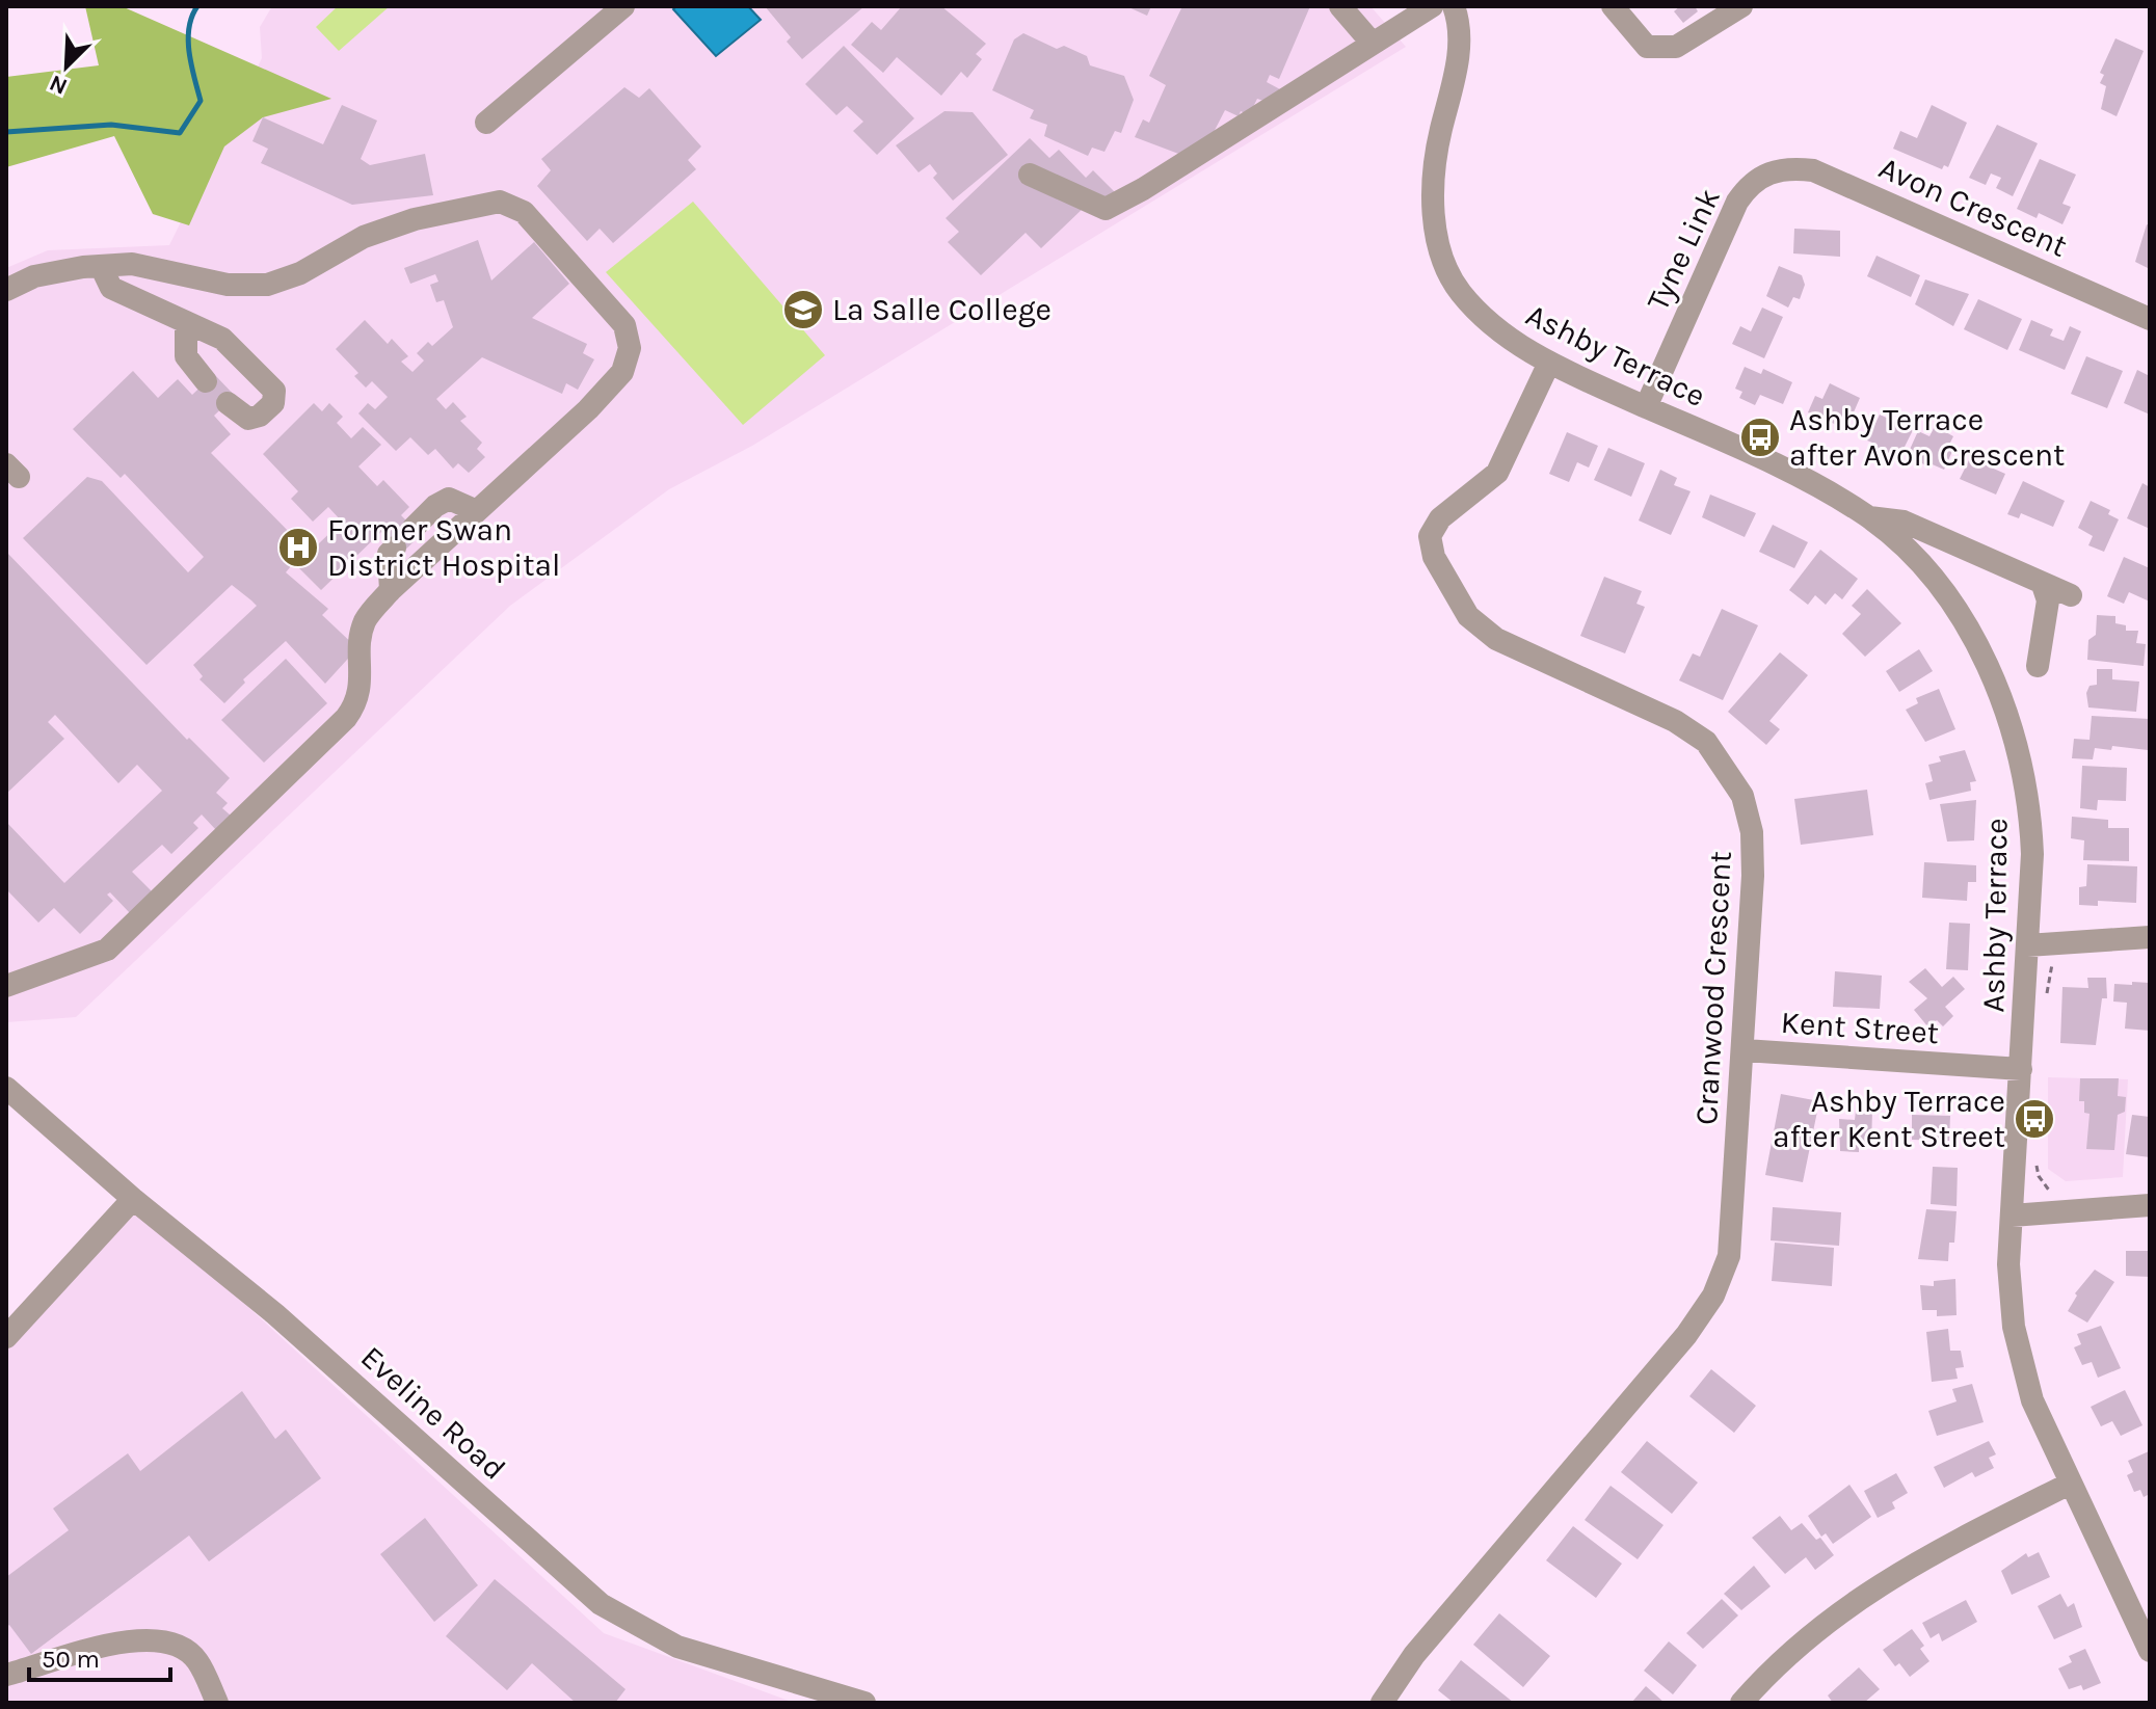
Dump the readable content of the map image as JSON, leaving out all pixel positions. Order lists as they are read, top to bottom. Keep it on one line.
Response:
{"streets":{"street":["Avon Crescent","Tyne Link","Ashby Terrace","Cranwood Crescent","Kent Street","Eveline Road"]},"crossings":[["Avon Crescent","Tyne Link"],["Tyne Link","Ashby Terrace"],["Ashby Terrace","Cranwood Crescent"],["Ashby Terrace","Kent Street"],["Cranwood Crescent","Kent Street"]],"places":{"school or university":["La Salle College"],"bus stop":["Ashby Terrace after Avon Crescent","Ashby Terrace after Kent Street"],"hospital":["Former Swan District Hospital"]},"scale_bar":"50 m","north":"bottom left"}
